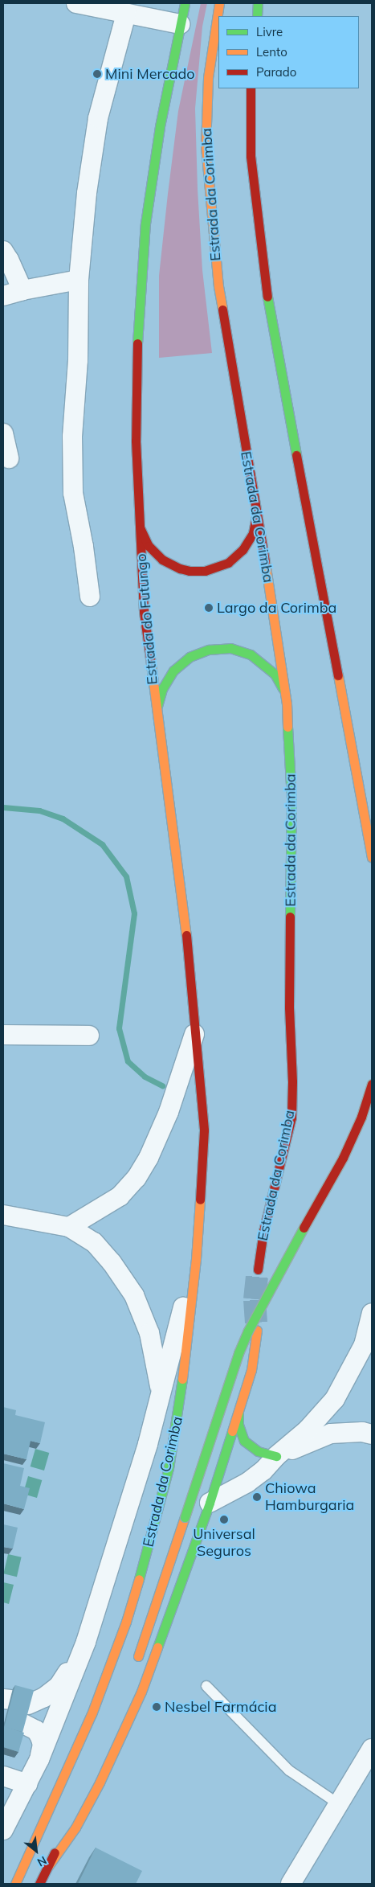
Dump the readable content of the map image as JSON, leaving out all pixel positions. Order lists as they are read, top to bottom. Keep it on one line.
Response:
{"streets":{"main road":["Estrada da Corimba","Estrada do Futungo"]},"crossings":[["Estrada da Corimba","Estrada do Futungo"]],"places":["Mini Mercado","Largo da Corimba","Chiowa Hamburgaria","Universal Seguros","Nesbel Farmácia"],"legend":["Livre","Lento","Parado"],"north":"bottom right"}
